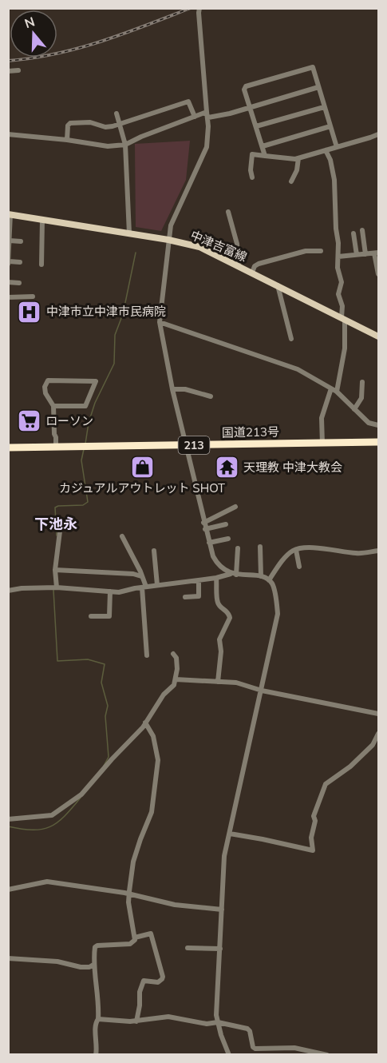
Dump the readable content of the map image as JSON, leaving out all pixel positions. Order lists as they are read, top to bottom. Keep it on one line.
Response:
{"streets":{"highway":["国道213号","213"],"main road":["中津吉富線"]},"districts":["下池永"],"places":{"hospital":["中津市立中津市民病院"],"supermarket":["ローソン"],"shop":["カジュアルアウトレット SHOT"],"temple":["天理教 中津大教会"]},"north":"top"}
